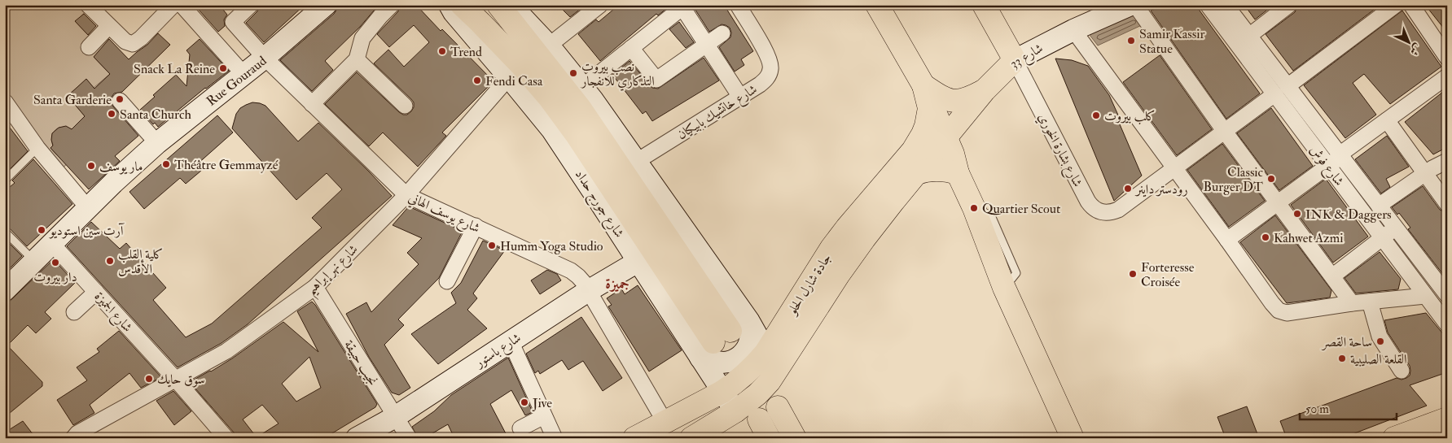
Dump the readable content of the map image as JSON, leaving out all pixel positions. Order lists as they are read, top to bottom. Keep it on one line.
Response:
{"streets":{"main road":["شارع 33","Rue Gouraud","شارع بشارة الخوري","شارع جورج حداد","جادة شارل الحلو","شارع باستور"],"street":["شارع خاتشيك بابيكيان","شارع فوش","شارع يوسف الهاني","شارع نهر إبراهيم","شارع الجميزة","نجيب حبيقة"]},"crossings":[["شارع 33","شارع بشارة الخوري"],["شارع 33","جادة شارل الحلو"],["Rue Gouraud","شارع يوسف الهاني"],["Rue Gouraud","شارع الجميزة"],["شارع خاتشيك بابيكيان","شارع جورج حداد"],["شارع بشارة الخوري","شارع فوش"],["شارع جورج حداد","شارع نهر إبراهيم"],["شارع جورج حداد","جادة شارل الحلو"],["شارع جورج حداد","شارع باستور"],["شارع يوسف الهاني","شارع نهر إبراهيم"],["شارع يوسف الهاني","جادة شارل الحلو"],["شارع يوسف الهاني","شارع باستور"],["شارع نهر إبراهيم","شارع الجميزة"],["شارع نهر إبراهيم","نجيب حبيقة"],["شارع باستور","نجيب حبيقة"]],"districts":["جميزة"],"places":["Samir Kassir Statue","Trend","Snack La Reine","نصب بيروت التذكاري للانفجار","Fendi Casa","Santa Garderie","Santa Church","كلب بيروت","Théâtre Gemmayzé","مار يوسف","Classic Burger DT","رودستر داينر","Quartier Scout","INK & Daggers","آرت سين استوديو","Kahwet Azmi","Humm Yoga Studio","كلية القلب الأقدس","دار بيروت","Forteresse Croisée","ساحة القصر","القلعة الصليبية","سوق حايك","Jive"],"scale_bar":"50 m","north":"bottom right"}
